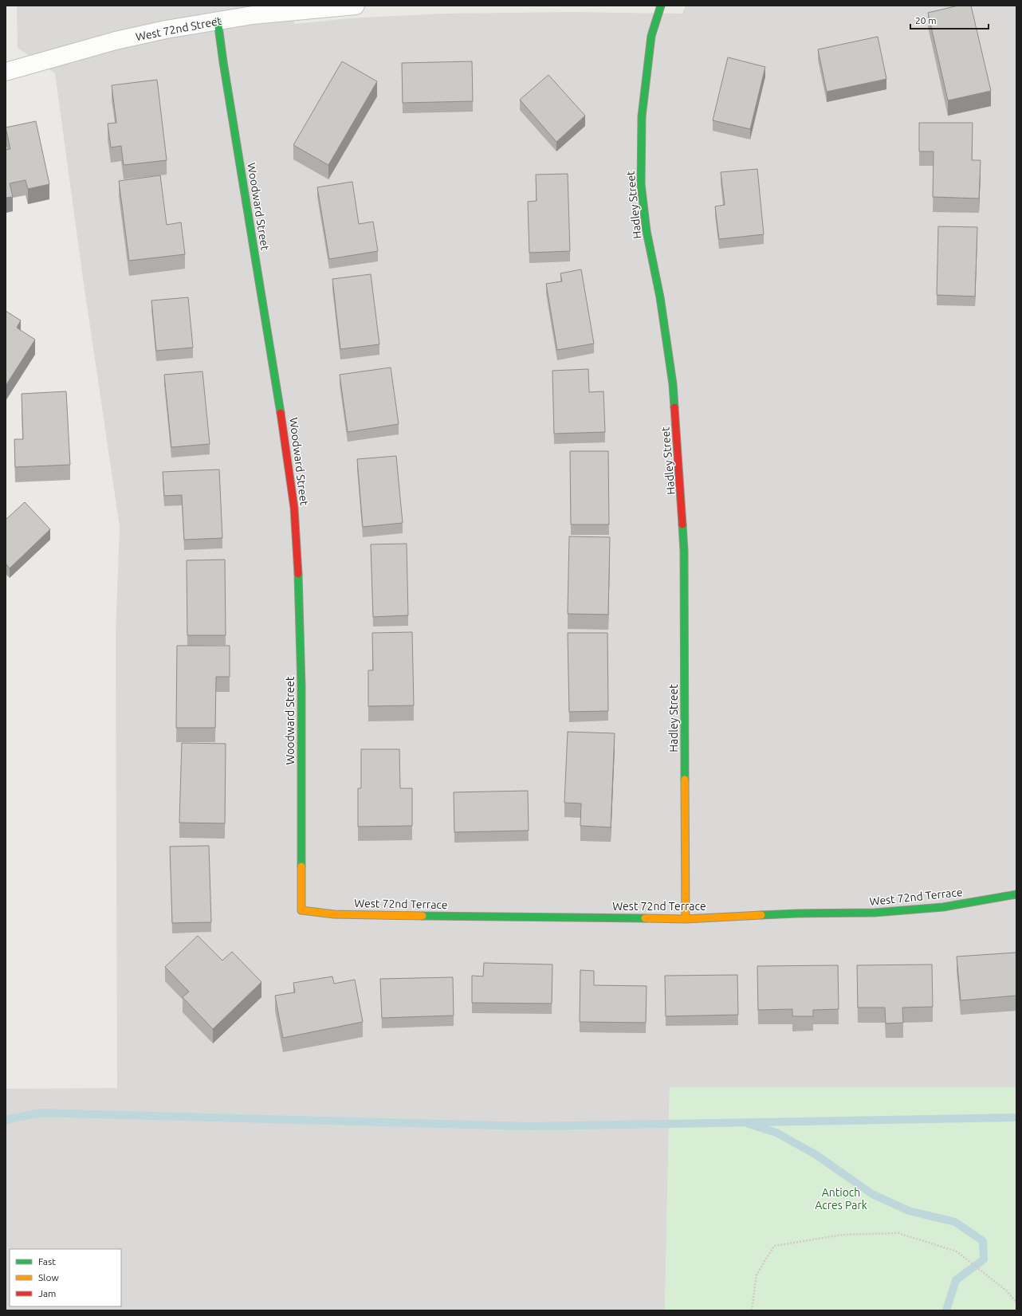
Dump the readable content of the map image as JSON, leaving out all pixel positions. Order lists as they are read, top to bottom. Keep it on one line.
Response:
{"streets":{"street":["West 72nd Street","Hadley Street","Woodward Street","West 72nd Terrace"]},"crossings":[["West 72nd Street","Woodward Street"],["Hadley Street","West 72nd Terrace"],["Woodward Street","West 72nd Terrace"]],"parks":["Antioch Acres Park"],"legend":["Fast","Slow","Jam"],"scale_bar":"20 m"}
